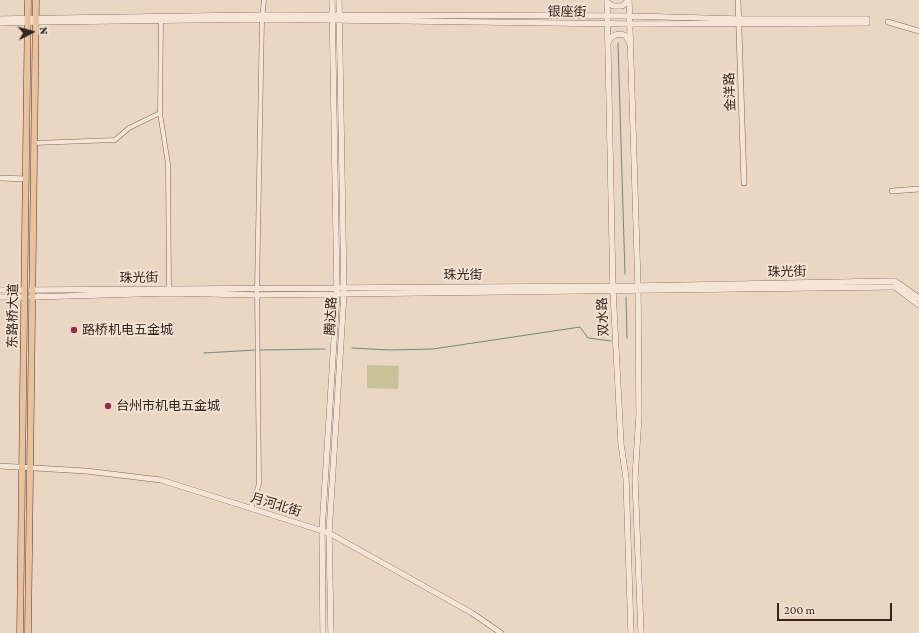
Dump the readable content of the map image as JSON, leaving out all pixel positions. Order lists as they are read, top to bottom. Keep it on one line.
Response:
{"streets":{"main road":["银座街","珠光街","东路桥大道","腾达路","双水路"],"street":["金洋路","月河北街"]},"crossings":[["银座街","金洋路"],["银座街","腾达路"],["银座街","双水路"],["珠光街","东路桥大道"],["珠光街","腾达路"],["珠光街","双水路"],["东路桥大道","月河北街"],["腾达路","月河北街"]],"places":["路桥机电五金城","台州市机电五金城"],"scale_bar":"200 m","north":"right"}
